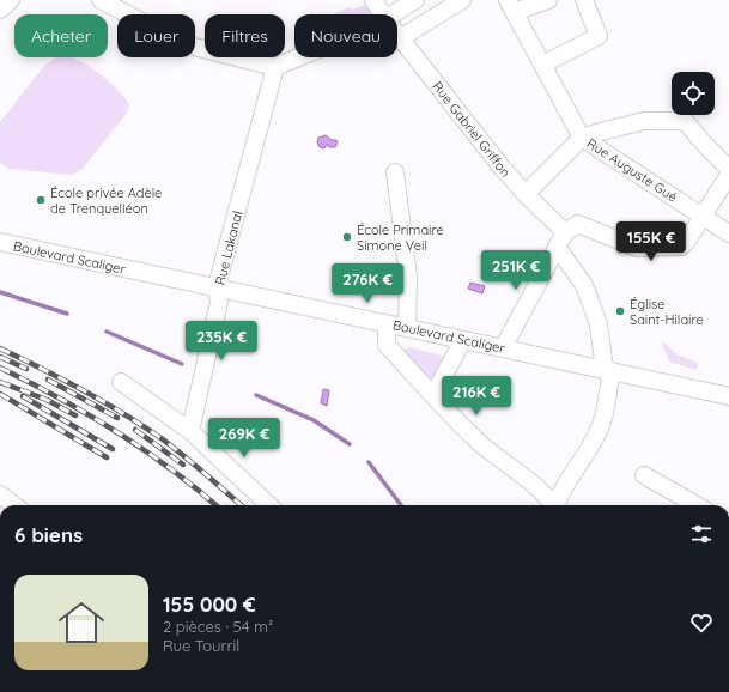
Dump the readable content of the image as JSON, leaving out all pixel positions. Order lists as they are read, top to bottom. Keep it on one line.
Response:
{"streets":{"street":["Rue Gabriel Griffon","Rue Auguste Gué","Rue Lakanal","Boulevard Scaliger"]},"crossings":[["Rue Gabriel Griffon","Boulevard Scaliger"],["Rue Lakanal","Boulevard Scaliger"]],"places":["École privée Adèle de Trenquelléon","École Primaire Simone Veil","Église Saint-Hilaire"],"page":{"chip":["Acheter","Louer","Filtres","Nouveau"],"price":["155K €","251K €","276K €","235K €","216K €","269K €"],"heading":"6 biens","list":[{"name":"155 000 €","note":"2 pièces · 54 m² · Rue Tourril"}]}}
